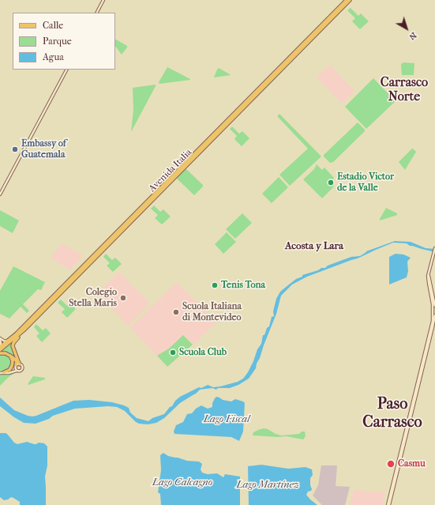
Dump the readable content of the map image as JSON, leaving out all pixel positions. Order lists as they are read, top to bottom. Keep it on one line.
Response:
{"streets":{"main road":["Avenida Italia"]},"districts":["Carrasco Norte","Acosta y Lara","Paso Carrasco"],"water":["Lago Fiscal","Lago Calcagno","Lago Martínez"],"places":["Embassy of Guatemala","Estadio Victor de la Valle","Tenis Tona","Colegio Stella Maris","Scuola Italiana di Montevideo","Scuola Club","Casmu"],"legend":["Calle","Parque","Agua"],"north":"bottom right"}
